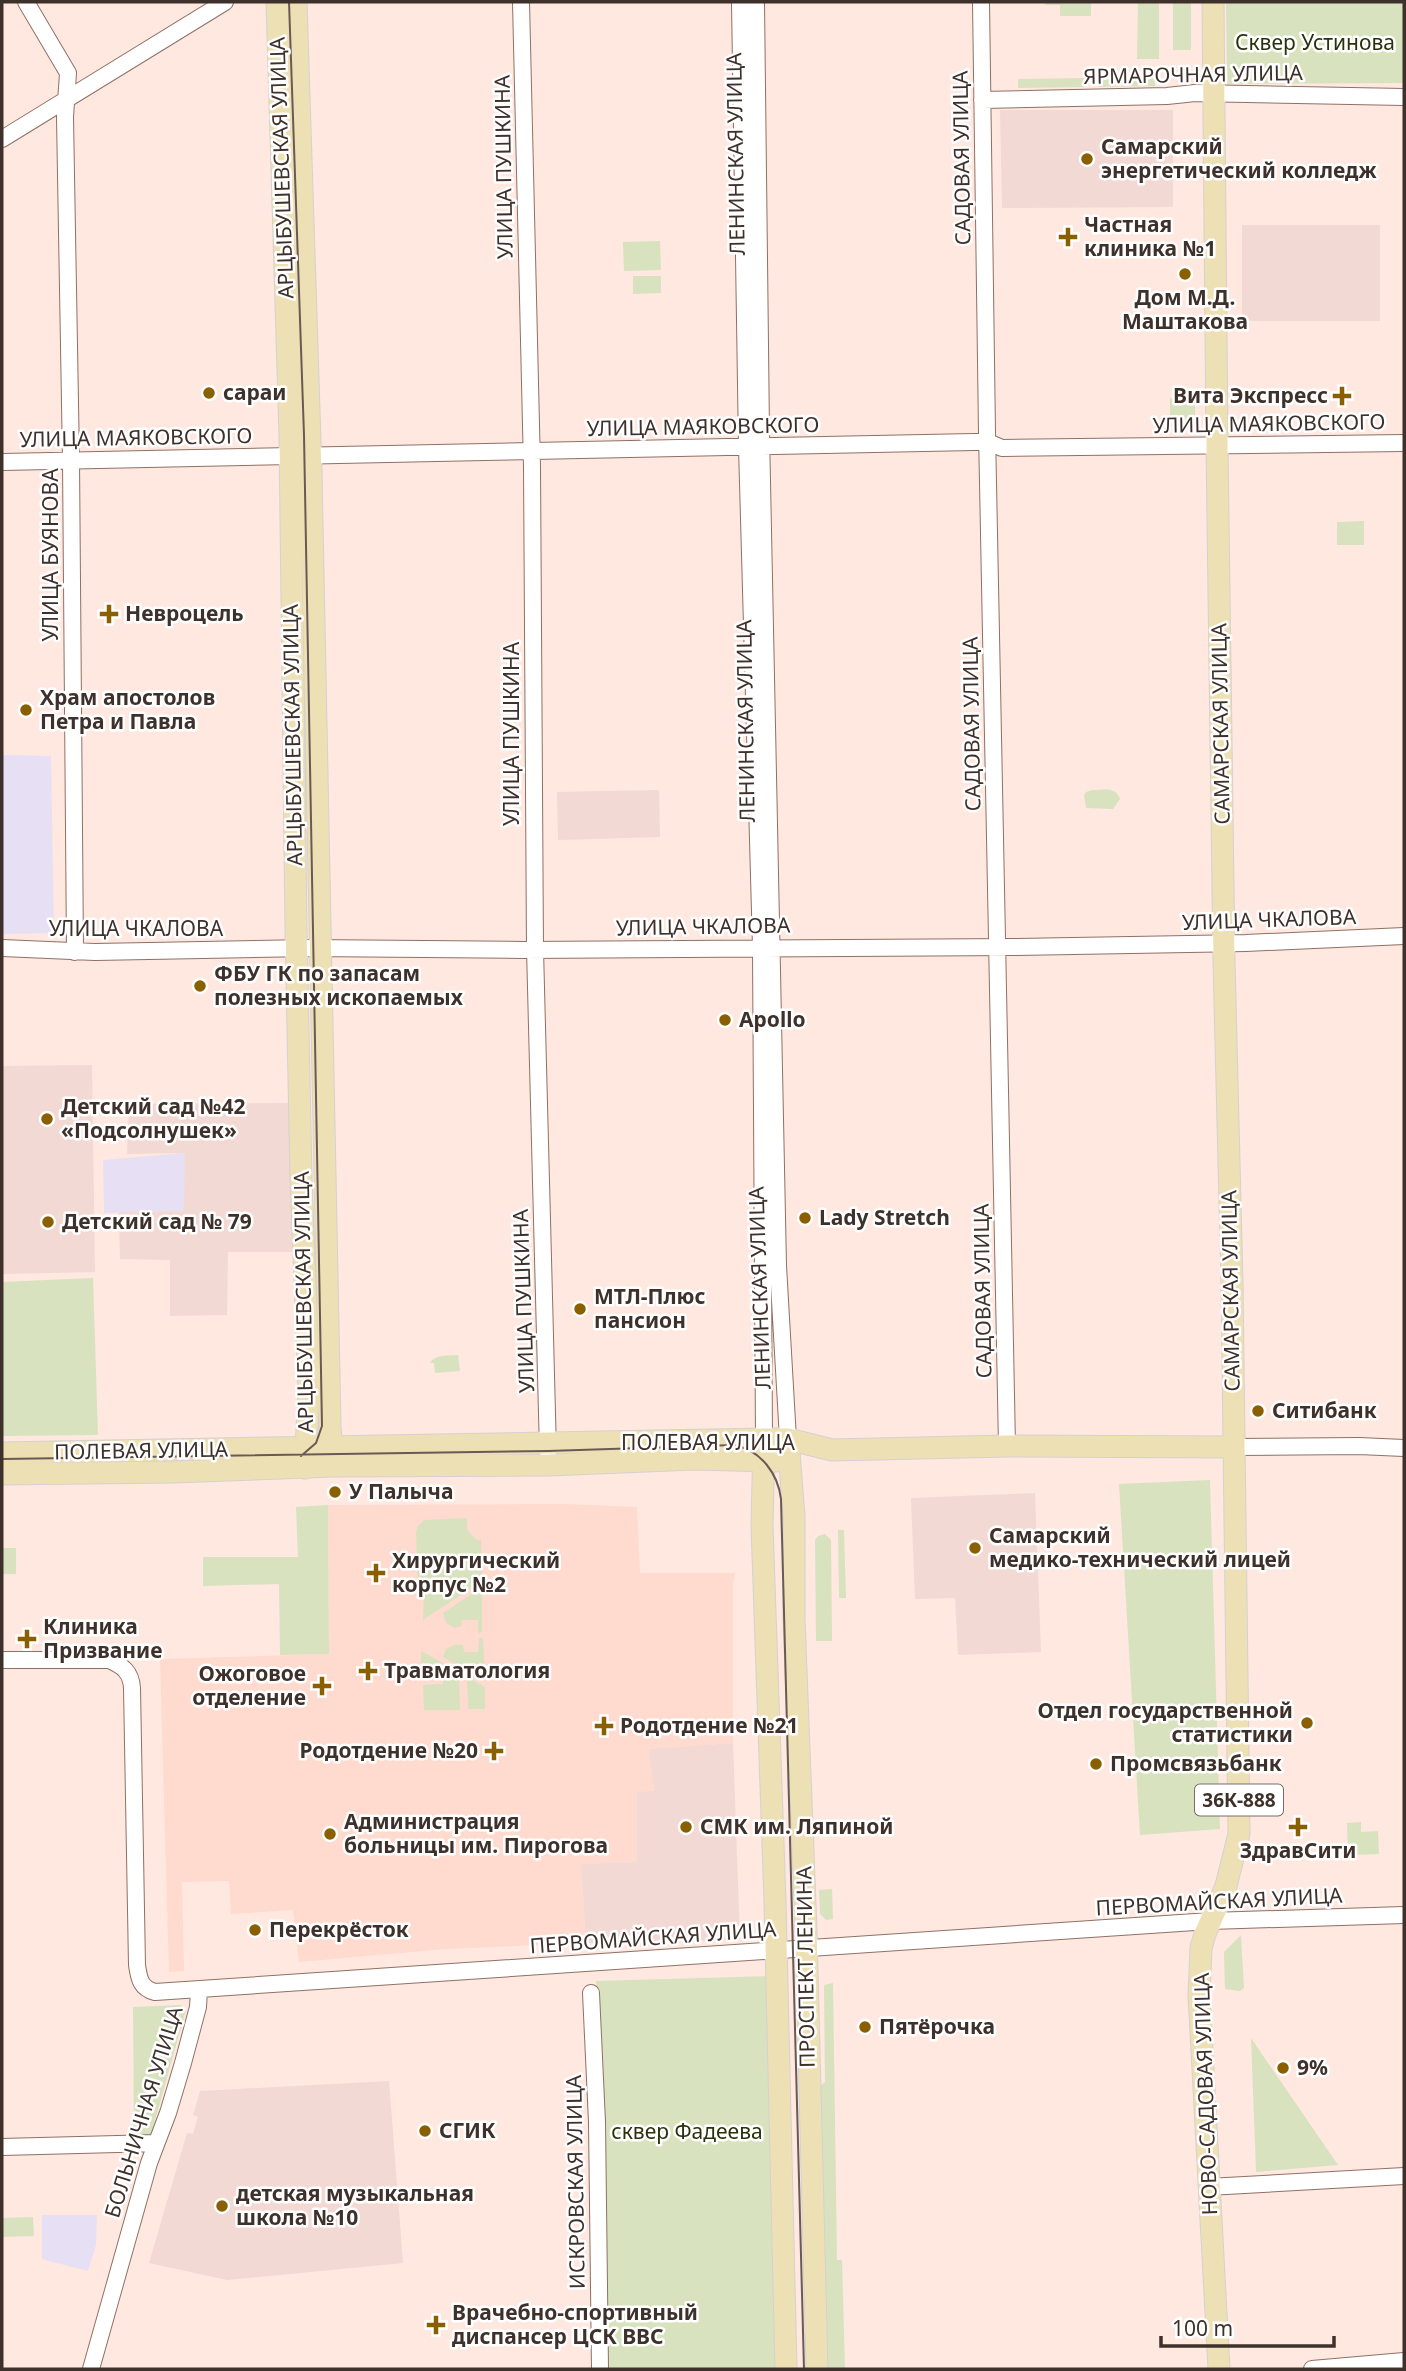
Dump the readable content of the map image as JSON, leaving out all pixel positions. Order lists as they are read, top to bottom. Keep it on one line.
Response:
{"streets":{"main road":["АРЦЫБУШЕВСКАЯ УЛИЦА","САМАРСКАЯ УЛИЦА","ПОЛЕВАЯ УЛИЦА","36К-888","ПРОСПЕКТ ЛЕНИНА","НОВО-САДОВАЯ УЛИЦА"],"street":["ЯРМАРОЧНАЯ УЛИЦА","ЛЕНИНСКАЯ УЛИЦА","САДОВАЯ УЛИЦА","УЛИЦА ПУШКИНА","УЛИЦА МАЯКОВСКОГО","УЛИЦА БУЯНОВА","УЛИЦА ЧКАЛОВА","ПЕРВОМАЙСКАЯ УЛИЦА","БОЛЬНИЧНАЯ УЛИЦА","ИСКРОВСКАЯ УЛИЦА"]},"crossings":[["ЯРМАРОЧНАЯ УЛИЦА","САДОВАЯ УЛИЦА"],["ЯРМАРОЧНАЯ УЛИЦА","САМАРСКАЯ УЛИЦА"],["ЛЕНИНСКАЯ УЛИЦА","УЛИЦА МАЯКОВСКОГО"],["ЛЕНИНСКАЯ УЛИЦА","УЛИЦА ЧКАЛОВА"],["ЛЕНИНСКАЯ УЛИЦА","ПОЛЕВАЯ УЛИЦА"],["ЛЕНИНСКАЯ УЛИЦА","ПРОСПЕКТ ЛЕНИНА"],["САДОВАЯ УЛИЦА","УЛИЦА МАЯКОВСКОГО"],["САДОВАЯ УЛИЦА","УЛИЦА ЧКАЛОВА"],["УЛИЦА ПУШКИНА","УЛИЦА МАЯКОВСКОГО"],["УЛИЦА ПУШКИНА","УЛИЦА ЧКАЛОВА"],["УЛИЦА ПУШКИНА","ПОЛЕВАЯ УЛИЦА"],["АРЦЫБУШЕВСКАЯ УЛИЦА","УЛИЦА МАЯКОВСКОГО"],["АРЦЫБУШЕВСКАЯ УЛИЦА","УЛИЦА ЧКАЛОВА"],["АРЦЫБУШЕВСКАЯ УЛИЦА","ПОЛЕВАЯ УЛИЦА"],["УЛИЦА МАЯКОВСКОГО","УЛИЦА БУЯНОВА"],["УЛИЦА МАЯКОВСКОГО","САМАРСКАЯ УЛИЦА"],["УЛИЦА БУЯНОВА","УЛИЦА ЧКАЛОВА"],["САМАРСКАЯ УЛИЦА","УЛИЦА ЧКАЛОВА"],["САМАРСКАЯ УЛИЦА","НОВО-САДОВАЯ УЛИЦА"],["ПОЛЕВАЯ УЛИЦА","ПРОСПЕКТ ЛЕНИНА"],["ПЕРВОМАЙСКАЯ УЛИЦА","ПРОСПЕКТ ЛЕНИНА"],["ПЕРВОМАЙСКАЯ УЛИЦА","НОВО-САДОВАЯ УЛИЦА"],["ПЕРВОМАЙСКАЯ УЛИЦА","БОЛЬНИЧНАЯ УЛИЦА"]],"parks":["Сквер Устинова","сквер Фадеева"],"places":{"other":["Самарский энергетический колледж","Дом М.Д. Маштакова","сараи","Храм апостолов Петра и Павла","ФБУ ГК по запасам полезных ископаемых","Apollo","Детский сад №42 «Подсолнушек»","Lady Stretch","Детский сад № 79","МТЛ-Плюс пансион","Ситибанк","У Палыча","Самарский медико-технический лицей","Отдел государственной статистики","Промсвязьбанк","СМК им. Ляпиной","Администрация больницы им. Пирогова","Перекрёсток","Пятёрочка","9%","СГИК","детская музыкальная школа №10"],"health":["Частная клиника №1","Вита Экспресс","Невроцель","Хирургический корпус №2","Клиника Призвание","Травматология","Ожоговое отделение","Родотдение №21","Родотдение №20","ЗдравСити","Врачебно-спортивный диспансер ЦСК ВВС"]},"scale_bar":"100 m"}
